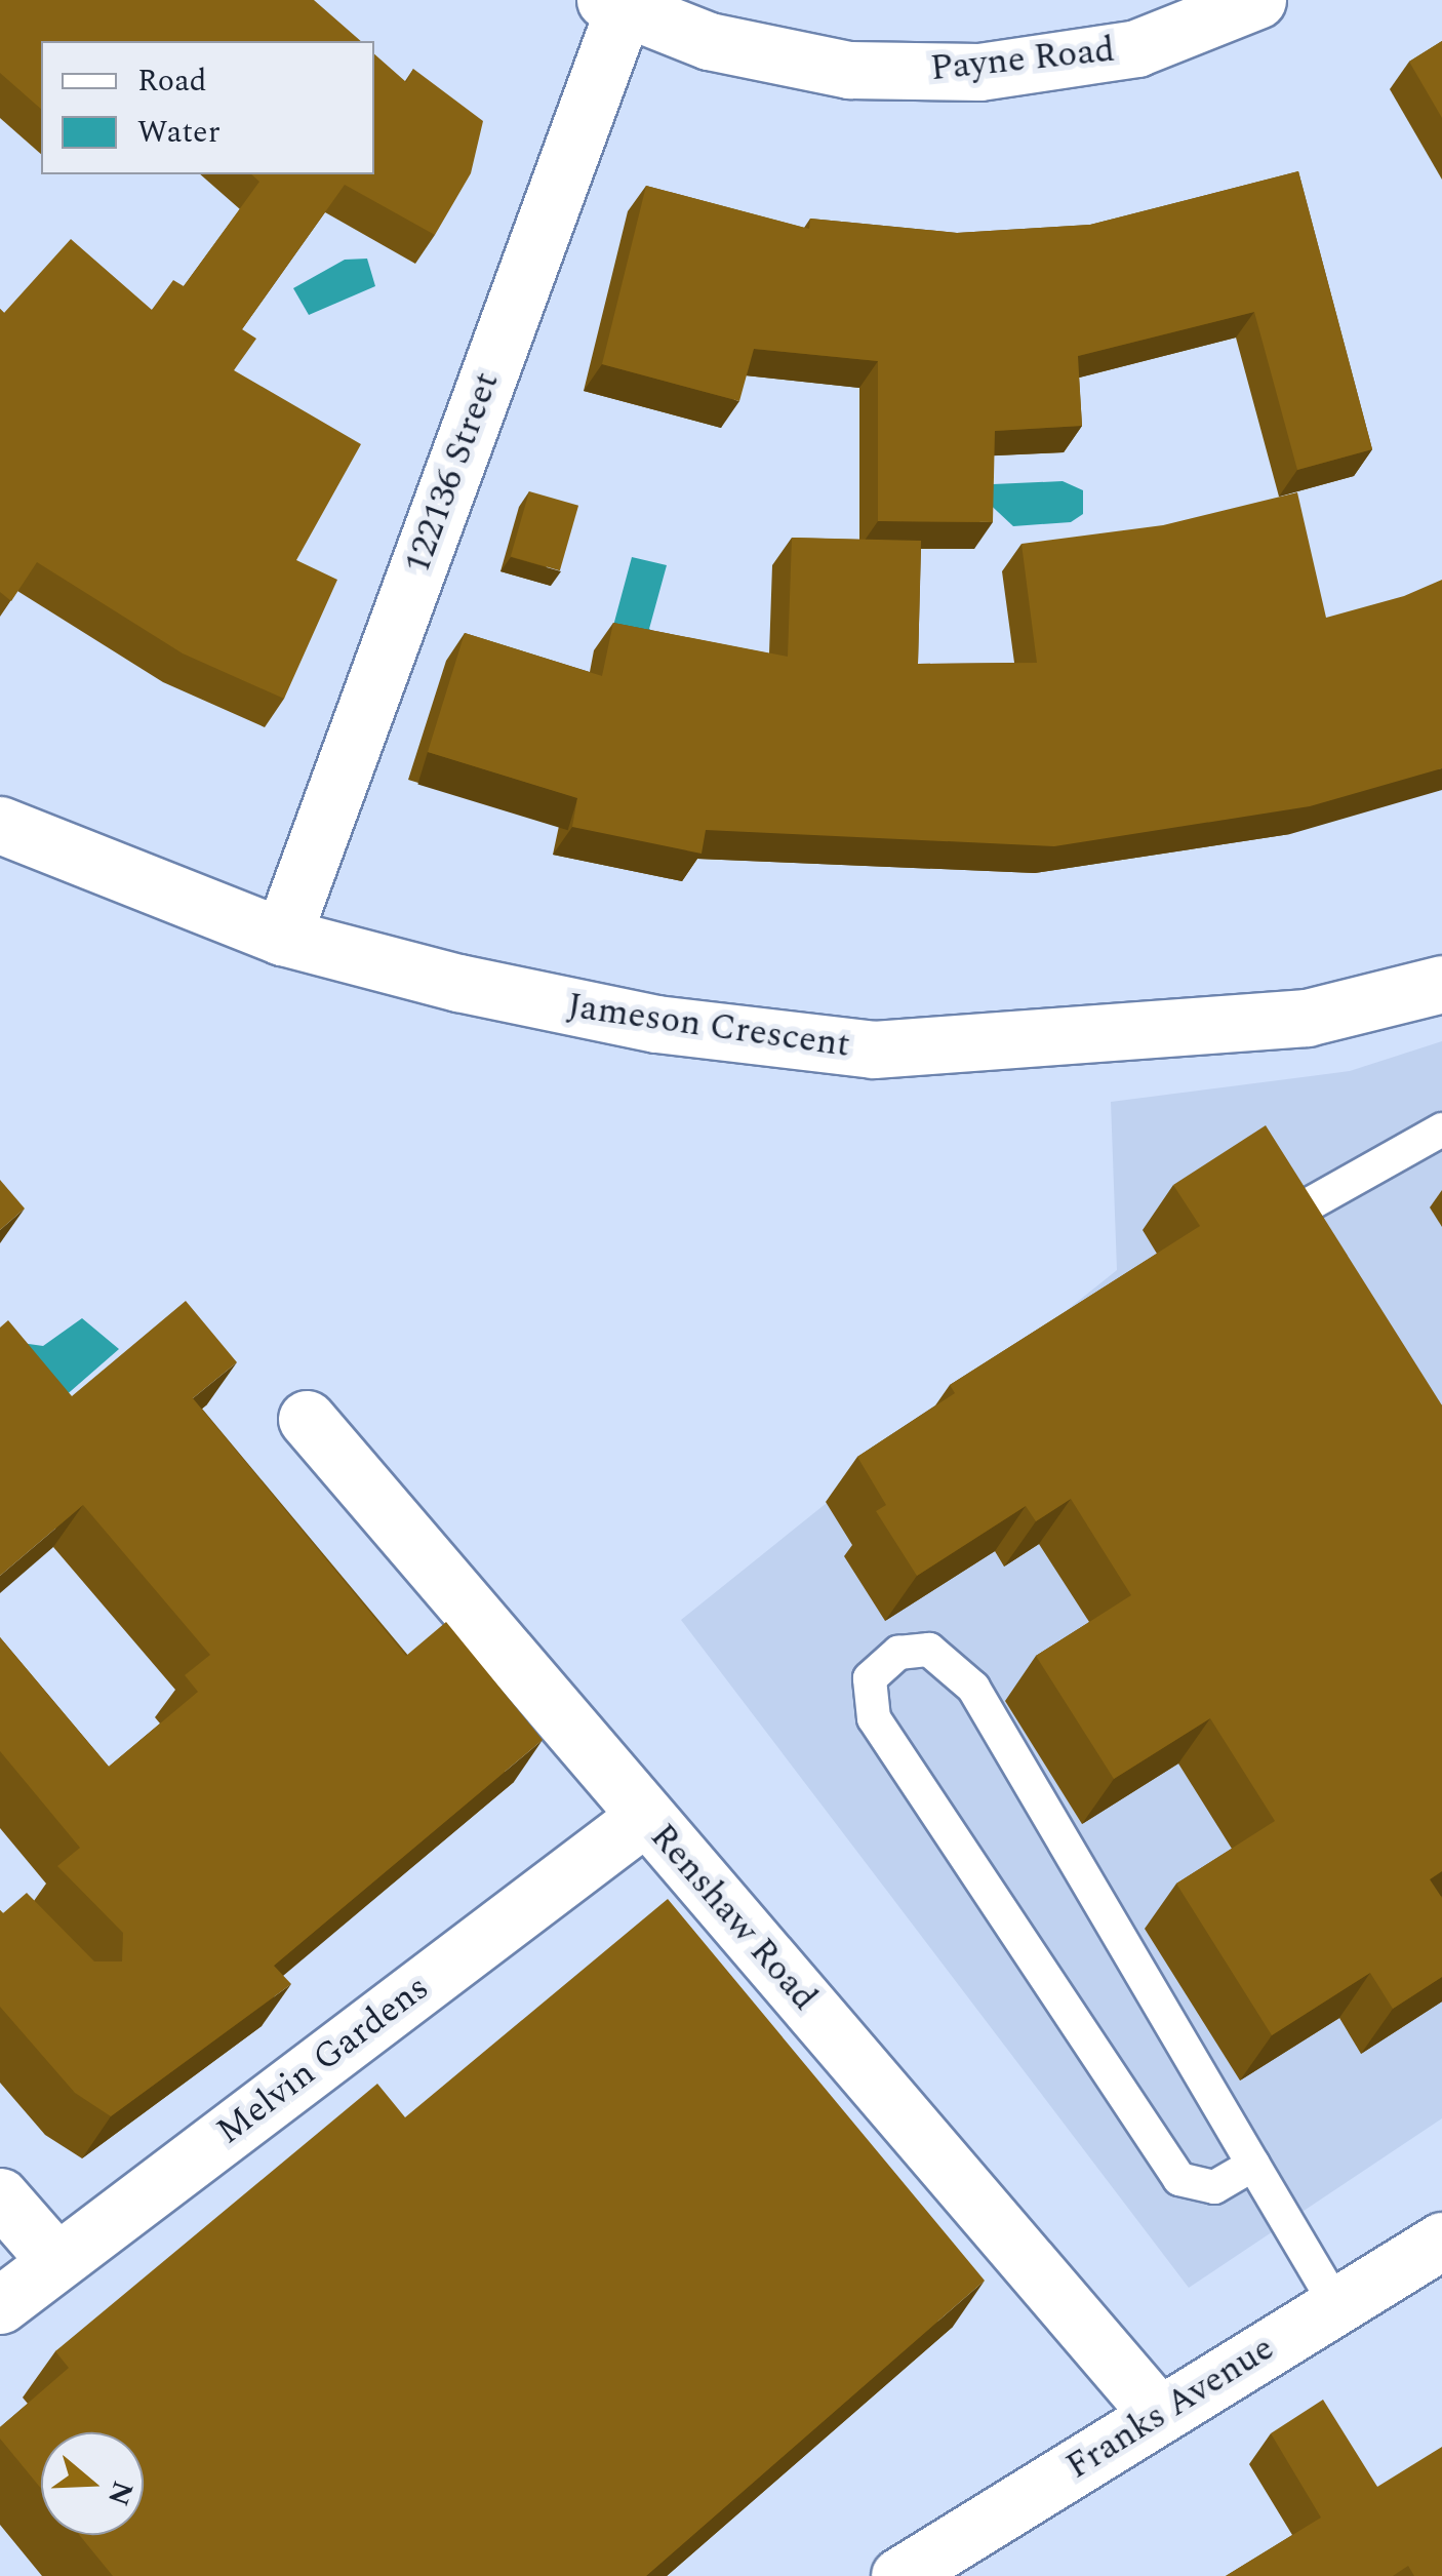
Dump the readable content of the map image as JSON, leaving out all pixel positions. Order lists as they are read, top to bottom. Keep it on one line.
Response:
{"streets":{"street":["Payne Road","122136 Street","Jameson Crescent","Renshaw Road","Melvin Gardens","Franks Avenue"]},"crossings":[["Payne Road","122136 Street"],["122136 Street","Jameson Crescent"],["Renshaw Road","Melvin Gardens"],["Renshaw Road","Franks Avenue"]],"legend":["Road","Water"],"north":"right"}
